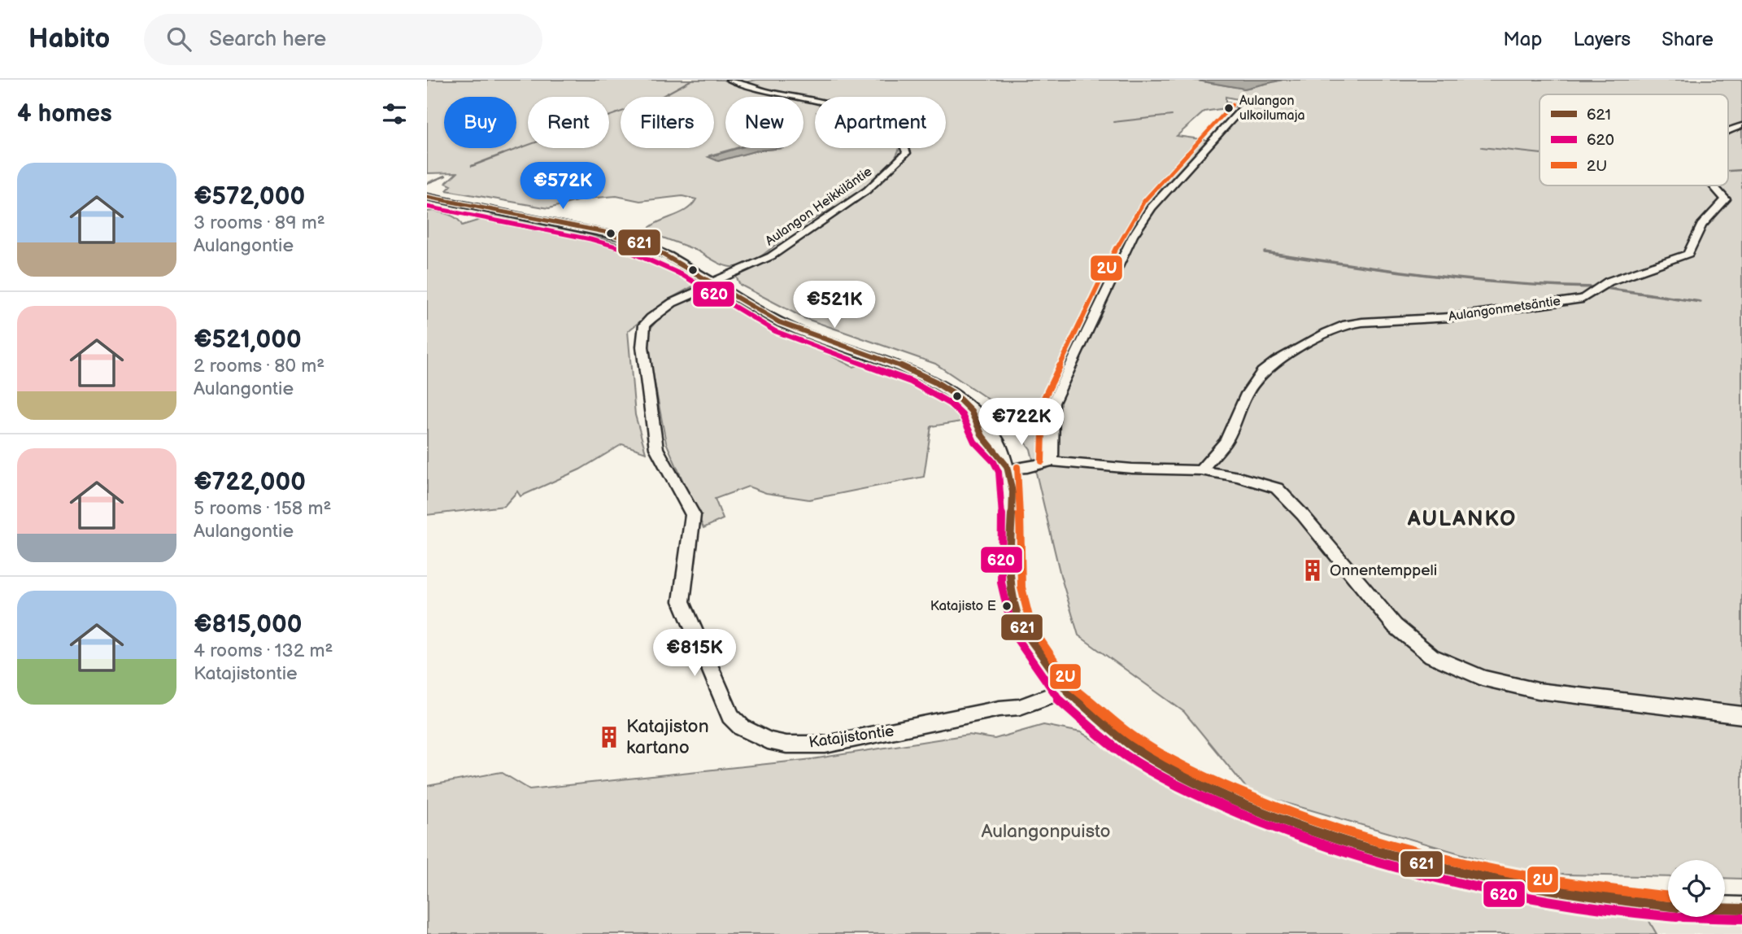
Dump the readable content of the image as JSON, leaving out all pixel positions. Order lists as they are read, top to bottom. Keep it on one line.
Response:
{"streets":{"street":["Aulangon Heikkiläntie","Aulangonmetsäntie","Katajistontie"]},"crossings":[["Aulangon Heikkiläntie","Katajistontie"]],"districts":["AULANKO"],"parks":["Aulangonpuisto"],"places":{"other":["Aulangon ulkoilumaja","Katajisto E"],"building":["Onnentemppeli","Katajiston kartano"]},"lines":["transit line 2U","transit line 621","transit line 620"],"legend":["621","620","2U"],"page":{"header":"Habito","search":"Search here","nav":["Map","Layers","Share"],"heading":"4 homes","chip":["Buy","Rent","Filters","New","Apartment"],"list":[{"name":"€572,000","note":"3 rooms · 89 m² · Aulangontie"},{"name":"€521,000","note":"2 rooms · 80 m² · Aulangontie"},{"name":"€722,000","note":"5 rooms · 158 m² · Aulangontie"},{"name":"€815,000","note":"4 rooms · 132 m² · Katajistontie"}],"price":["€572K","€521K","€722K","€815K"]}}
